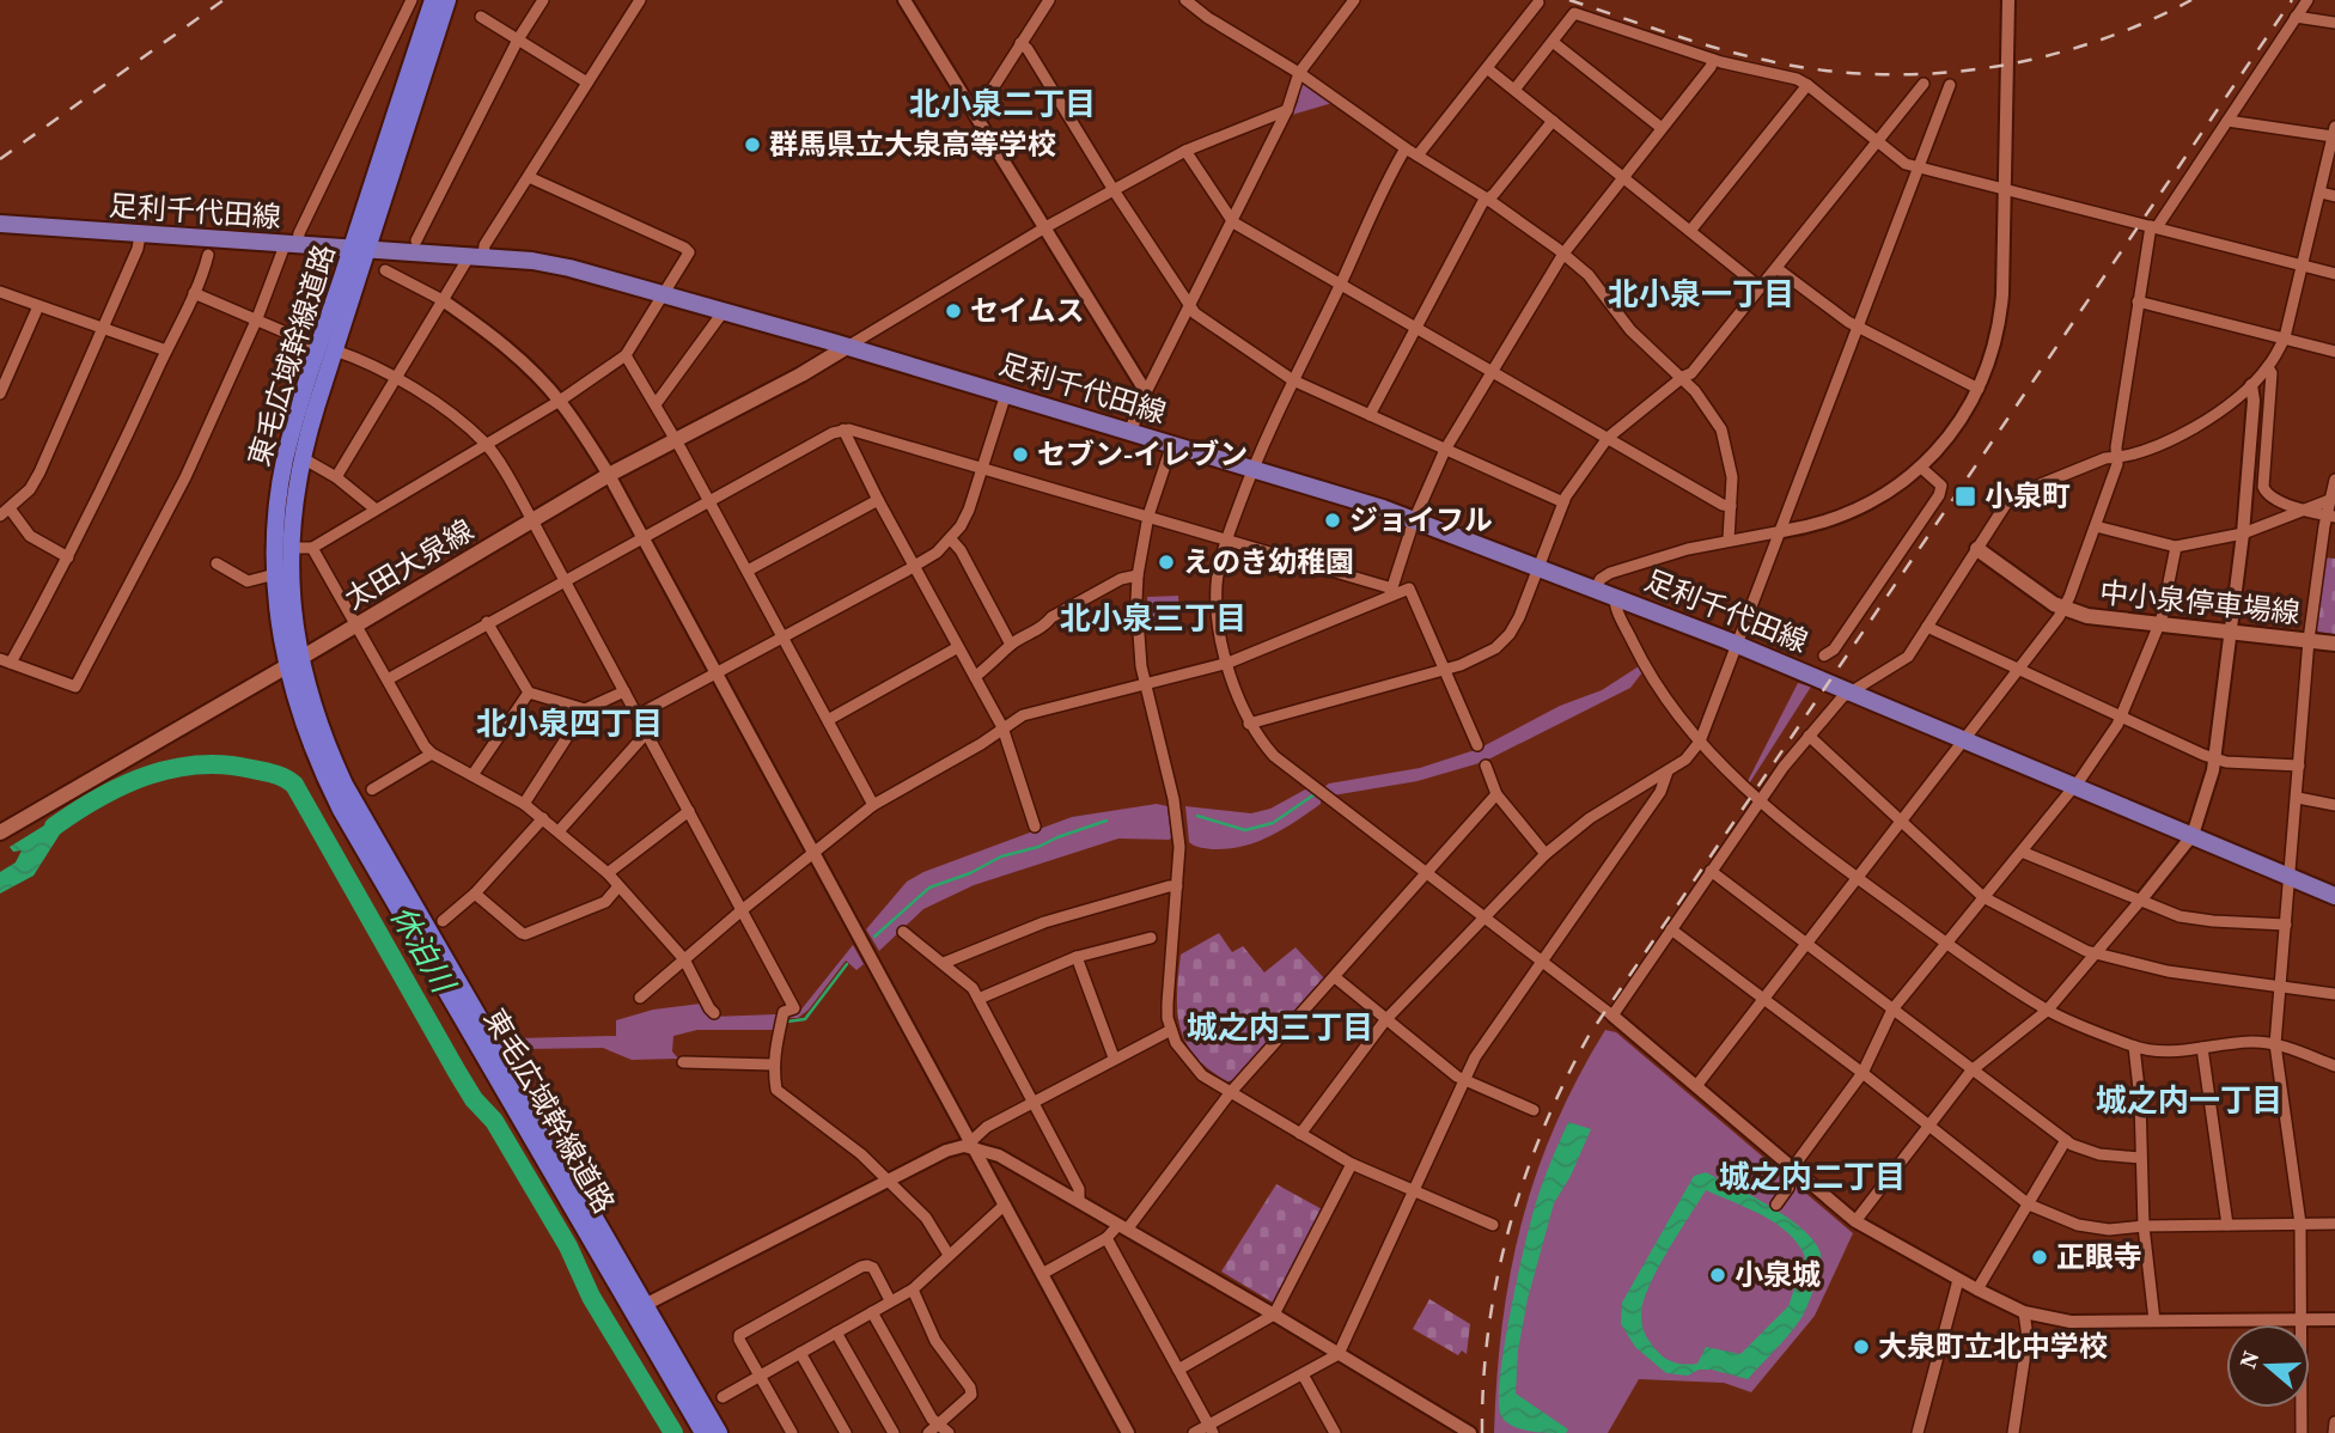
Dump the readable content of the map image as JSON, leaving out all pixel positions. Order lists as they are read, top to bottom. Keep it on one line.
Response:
{"streets":{"highway":["東毛広域幹線道路"],"main road":["足利千代田線","太田大泉線","中小泉停車場線"]},"crossings":[["足利千代田線","東毛広域幹線道路"],["足利千代田線","太田大泉線"],["東毛広域幹線道路","太田大泉線"]],"districts":["北小泉二丁目","北小泉一丁目","北小泉三丁目","北小泉四丁目","城之内三丁目","城之内一丁目","城之内二丁目"],"water":["休泊川"],"places":{"other":["群馬県立大泉高等学校","セイムス","セブン-イレブン","ジョイフル","えのき幼稚園","正眼寺","小泉城","大泉町立北中学校"],"transit":["小泉町"]},"north":"left"}
